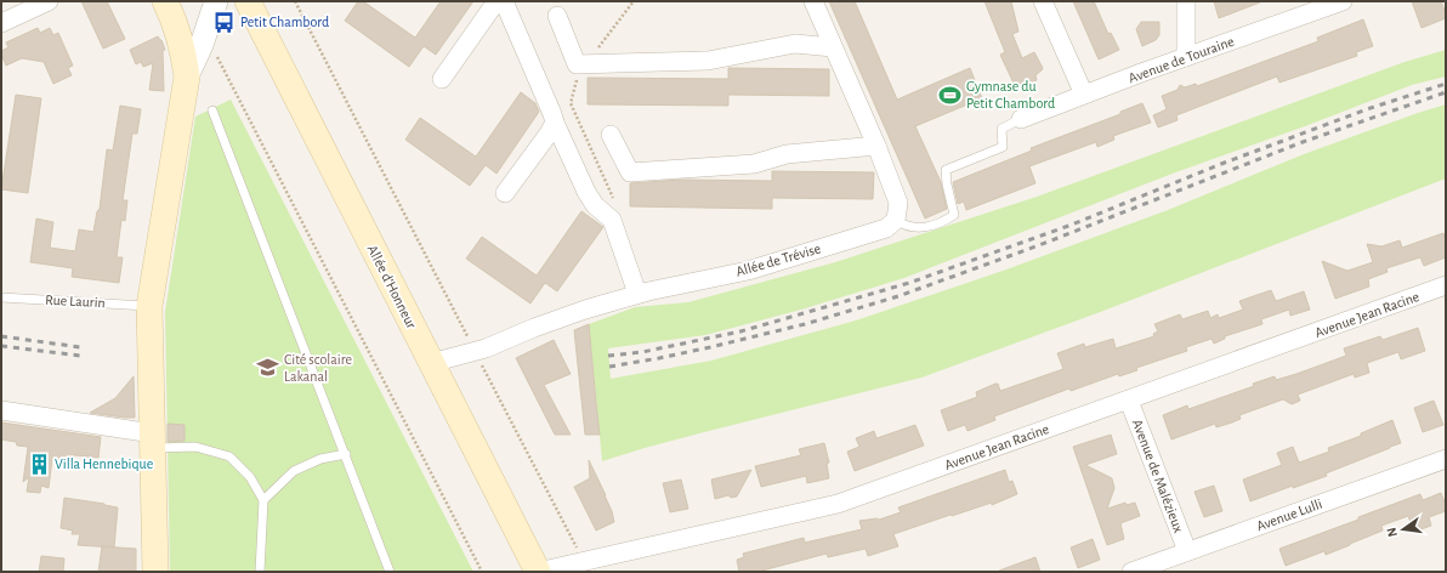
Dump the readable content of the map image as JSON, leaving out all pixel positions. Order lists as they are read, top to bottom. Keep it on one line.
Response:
{"streets":{"main road":["Allée d'Honneur"],"street":["Avenue de Touraine","Allée de Trévise","Avenue Jean Racine","Avenue de Malézieux","Avenue Lulli"],"lane":["Rue Laurin"]},"crossings":[["Allée de Trévise","Allée d'Honneur"],["Allée d'Honneur","Avenue Jean Racine"],["Avenue Jean Racine","Avenue de Malézieux"],["Avenue de Malézieux","Avenue Lulli"]],"places":{"bus stop":["Petit Chambord"],"sports":["Gymnase du Petit Chambord"],"school or university":["Cité scolaire Lakanal"],"building":["Villa Hennebique"]},"north":"left"}
